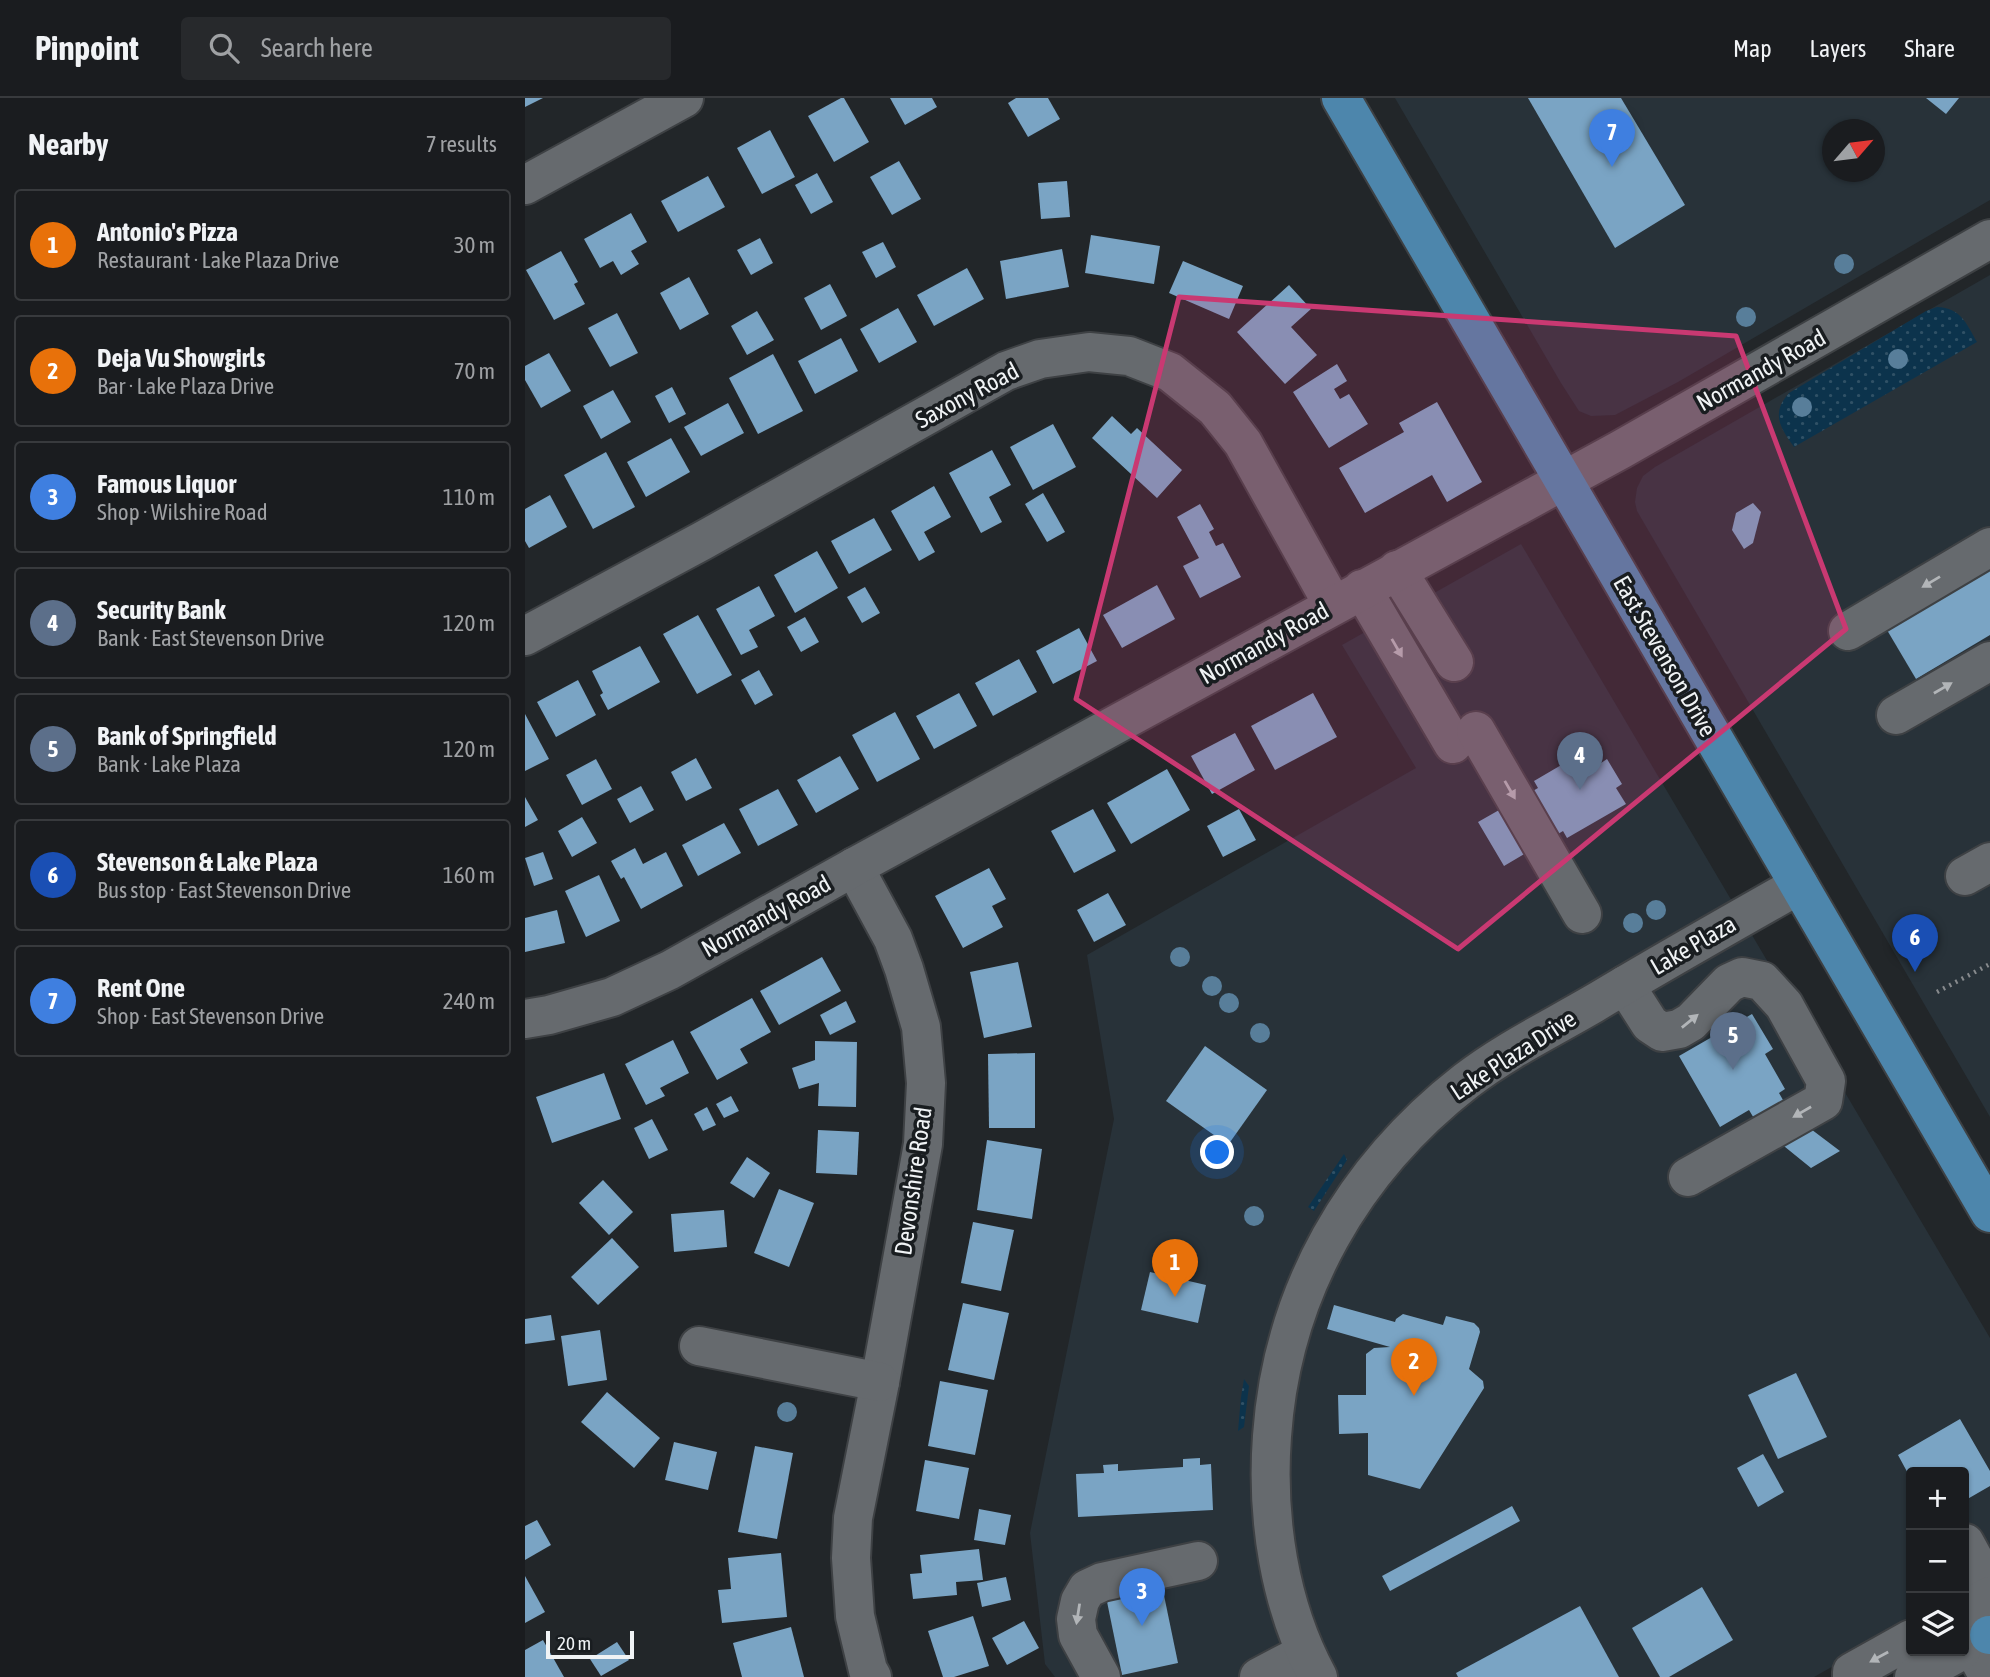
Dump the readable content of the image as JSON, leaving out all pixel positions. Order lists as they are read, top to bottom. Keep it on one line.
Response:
{"streets":{"main road":["East Stevenson Drive"],"street":["Normandy Road","Saxony Road","Lake Plaza","Lake Plaza Drive","Devonshire Road"]},"crossings":[["Normandy Road","Saxony Road"],["Normandy Road","East Stevenson Drive"],["Normandy Road","Devonshire Road"],["East Stevenson Drive","Lake Plaza"],["Lake Plaza","Lake Plaza Drive"]],"scale_bar":"20 m","north":"top right","page":{"header":"Pinpoint","search":"Search here","nav":["Map","Layers","Share"],"heading":["Nearby","7 results"],"pins":["7","4","6","5","1","2","3"],"list":[{"mark":"1","name":"Antonio's Pizza","note":"Restaurant · Lake Plaza Drive","value":"30 m"},{"mark":"2","name":"Deja Vu Showgirls","note":"Bar · Lake Plaza Drive","value":"70 m"},{"mark":"3","name":"Famous Liquor","note":"Shop · Wilshire Road","value":"110 m"},{"mark":"4","name":"Security Bank","note":"Bank · East Stevenson Drive","value":"120 m"},{"mark":"5","name":"Bank of Springfield","note":"Bank · Lake Plaza","value":"120 m"},{"mark":"6","name":"Stevenson & Lake Plaza","note":"Bus stop · East Stevenson Drive","value":"160 m"},{"mark":"7","name":"Rent One","note":"Shop · East Stevenson Drive","value":"240 m"}],"map_buttons":["+","−"],"scale":"20 m"}}
